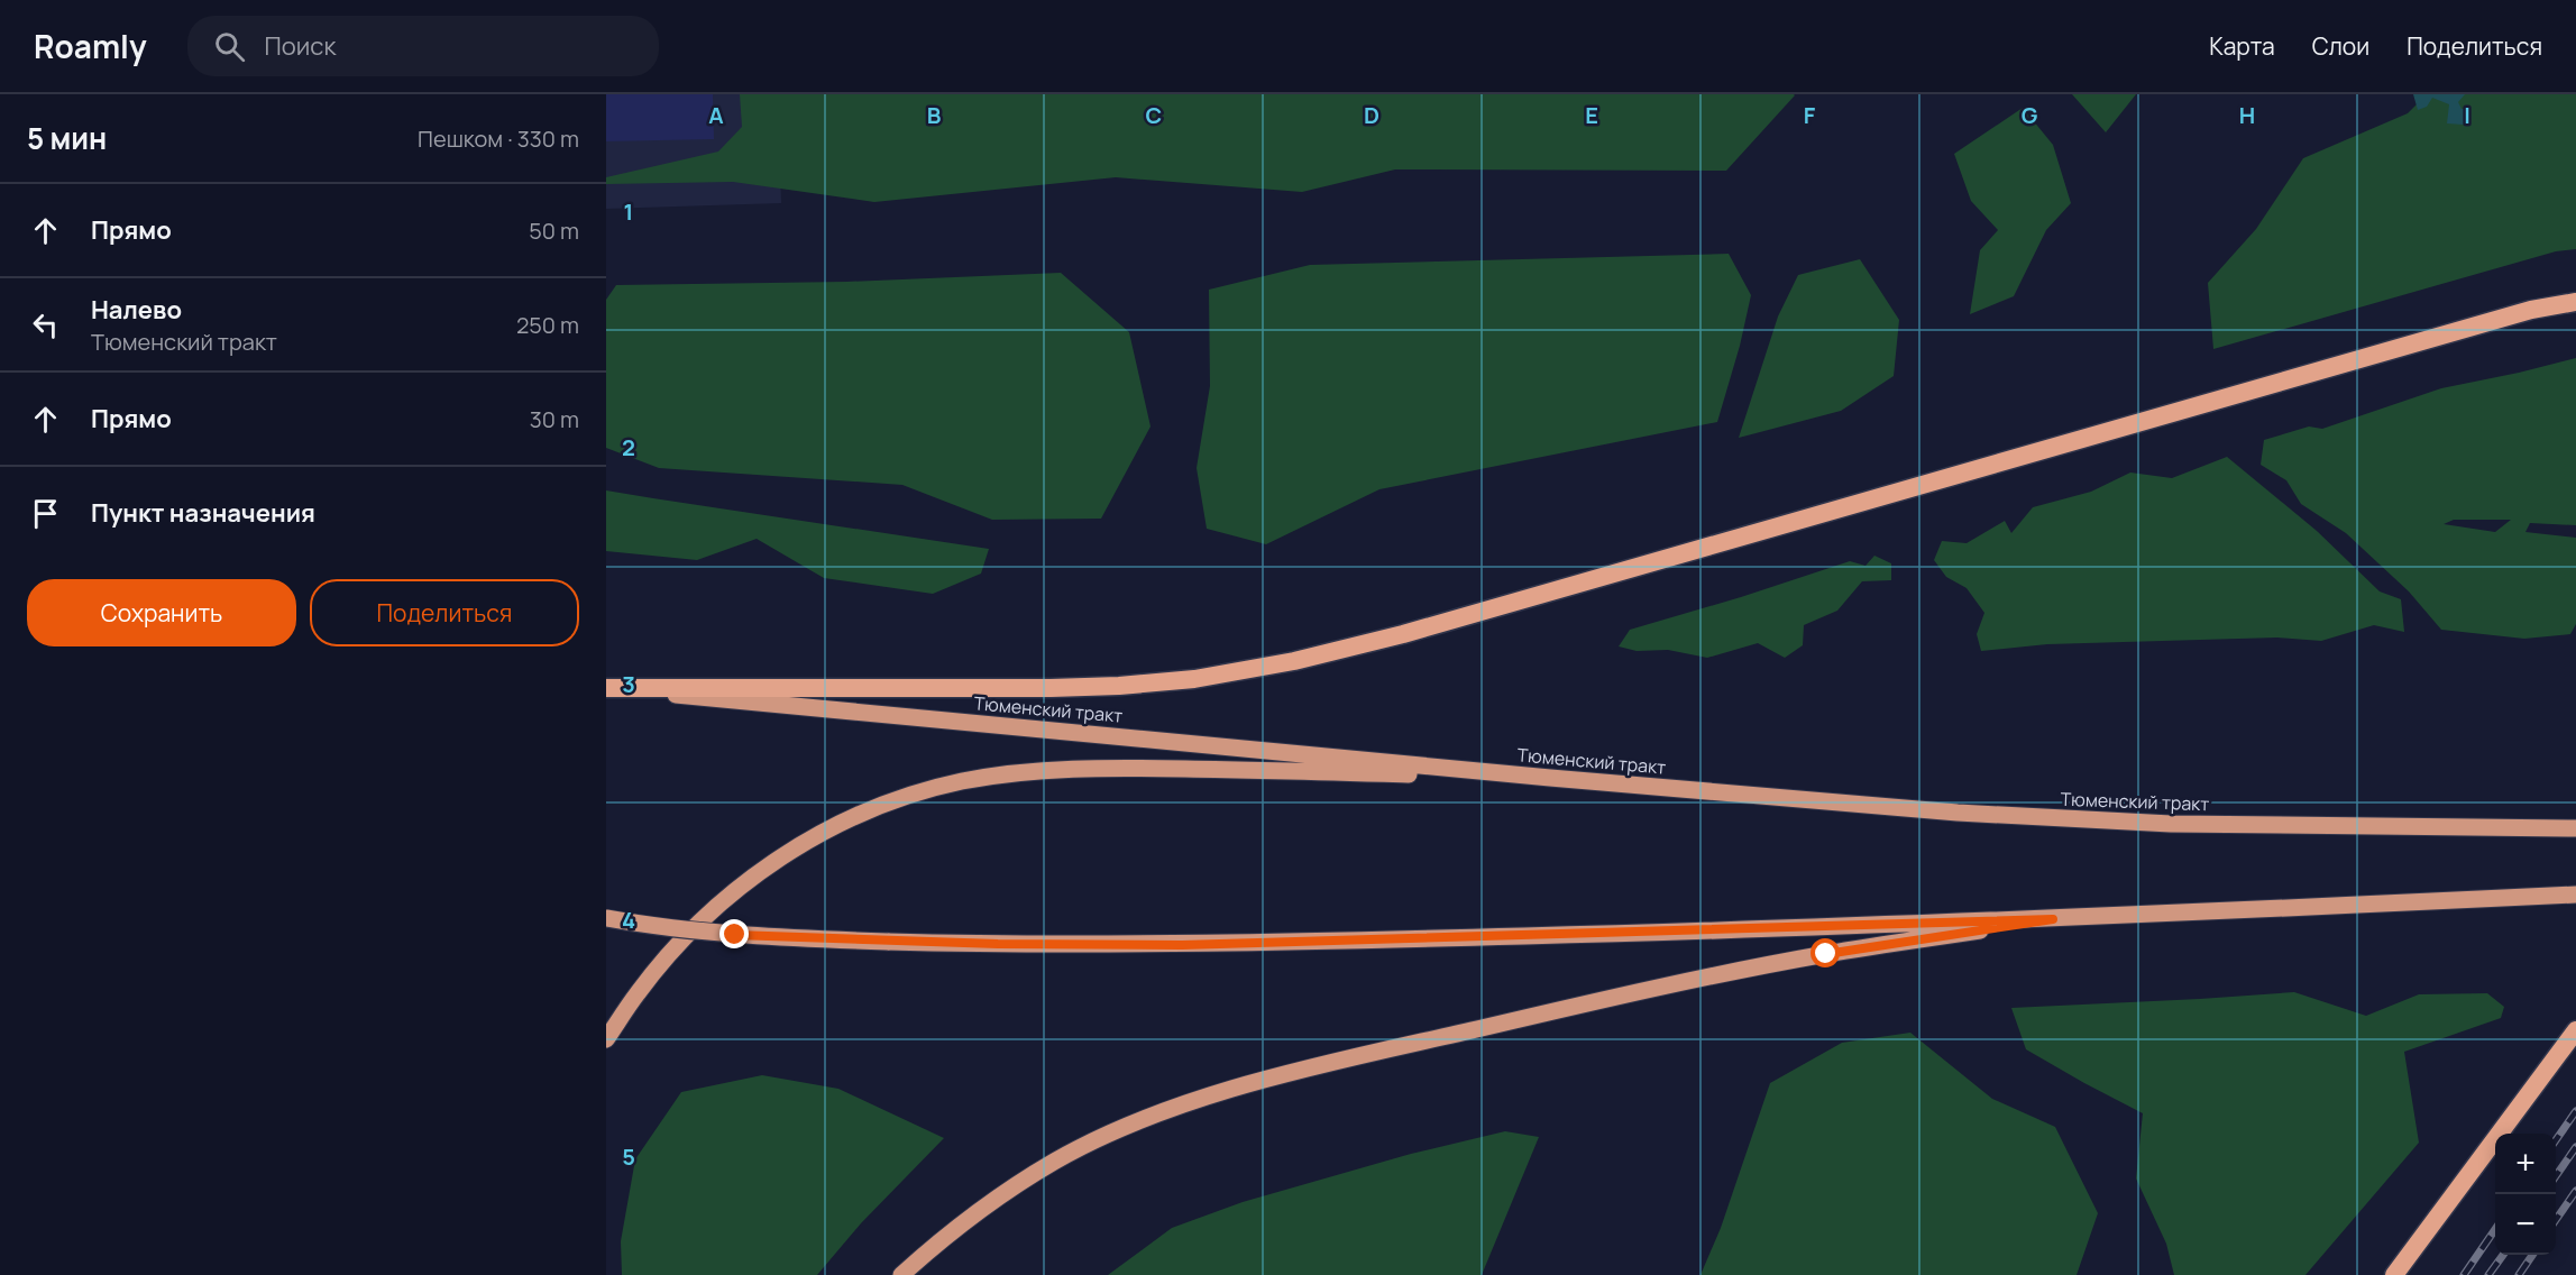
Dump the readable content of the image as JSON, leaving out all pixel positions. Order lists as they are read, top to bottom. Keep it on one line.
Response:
{"streets":{"main road":["Тюменский тракт"]},"page":{"header":"Roamly","search":"Поиск","nav":["Карта","Слои","Поделиться"],"heading":["5 мин","Пешком · 330 m"],"list":[["Прямо","50 m"],["Налево","Тюменский тракт","250 m"],["Прямо","30 m"],"Пункт назначения"],"buttons":["Сохранить","Поделиться"],"map_buttons":["+","−"]},"grid":{"columns":["A","B","C","D","E","F","G","H","I"],"rows":["1","2","3","4","5"]}}
